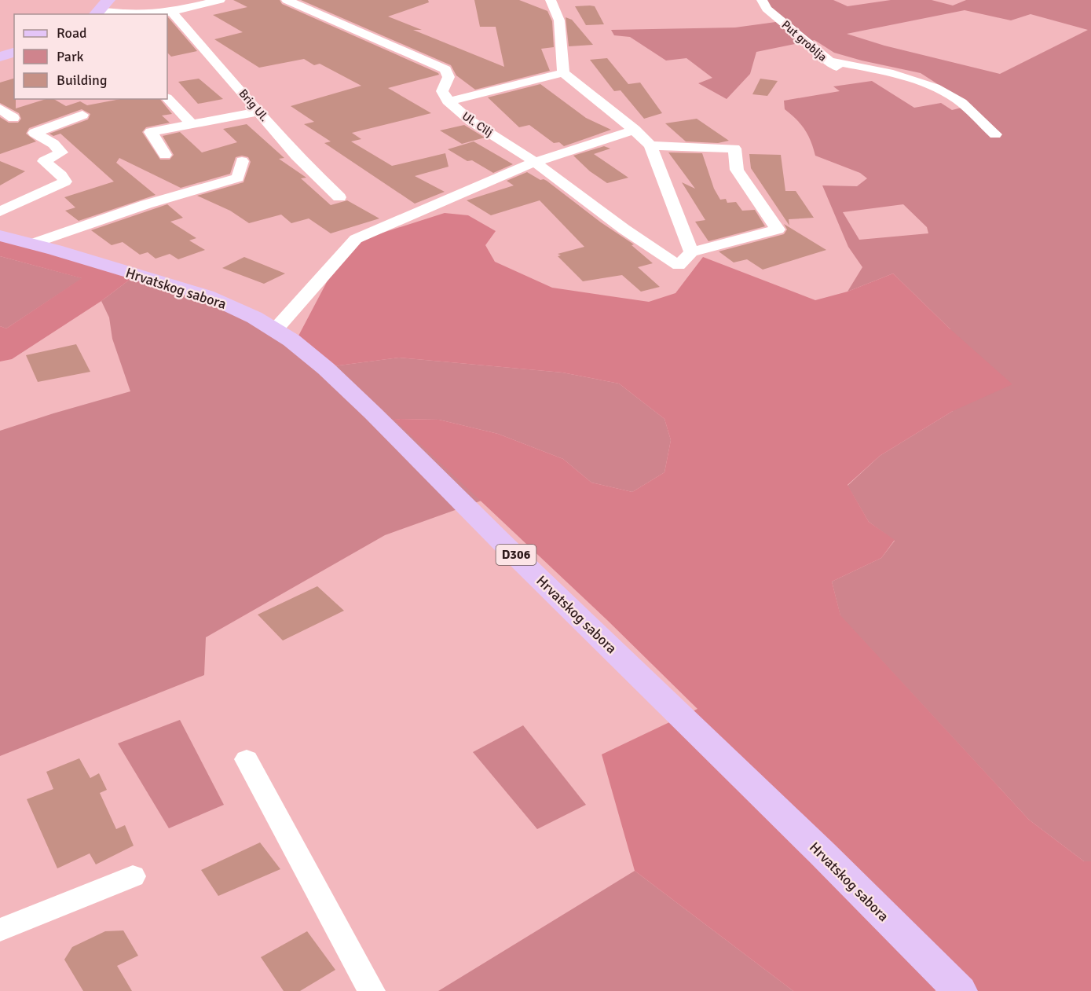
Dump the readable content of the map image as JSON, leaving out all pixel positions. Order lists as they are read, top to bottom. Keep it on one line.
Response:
{"streets":{"main road":["Hrvatskog sabora","D306"],"street":["Put groblja","Brig Ul.","Ul. Cilj"]},"legend":["Road","Park","Building"]}
